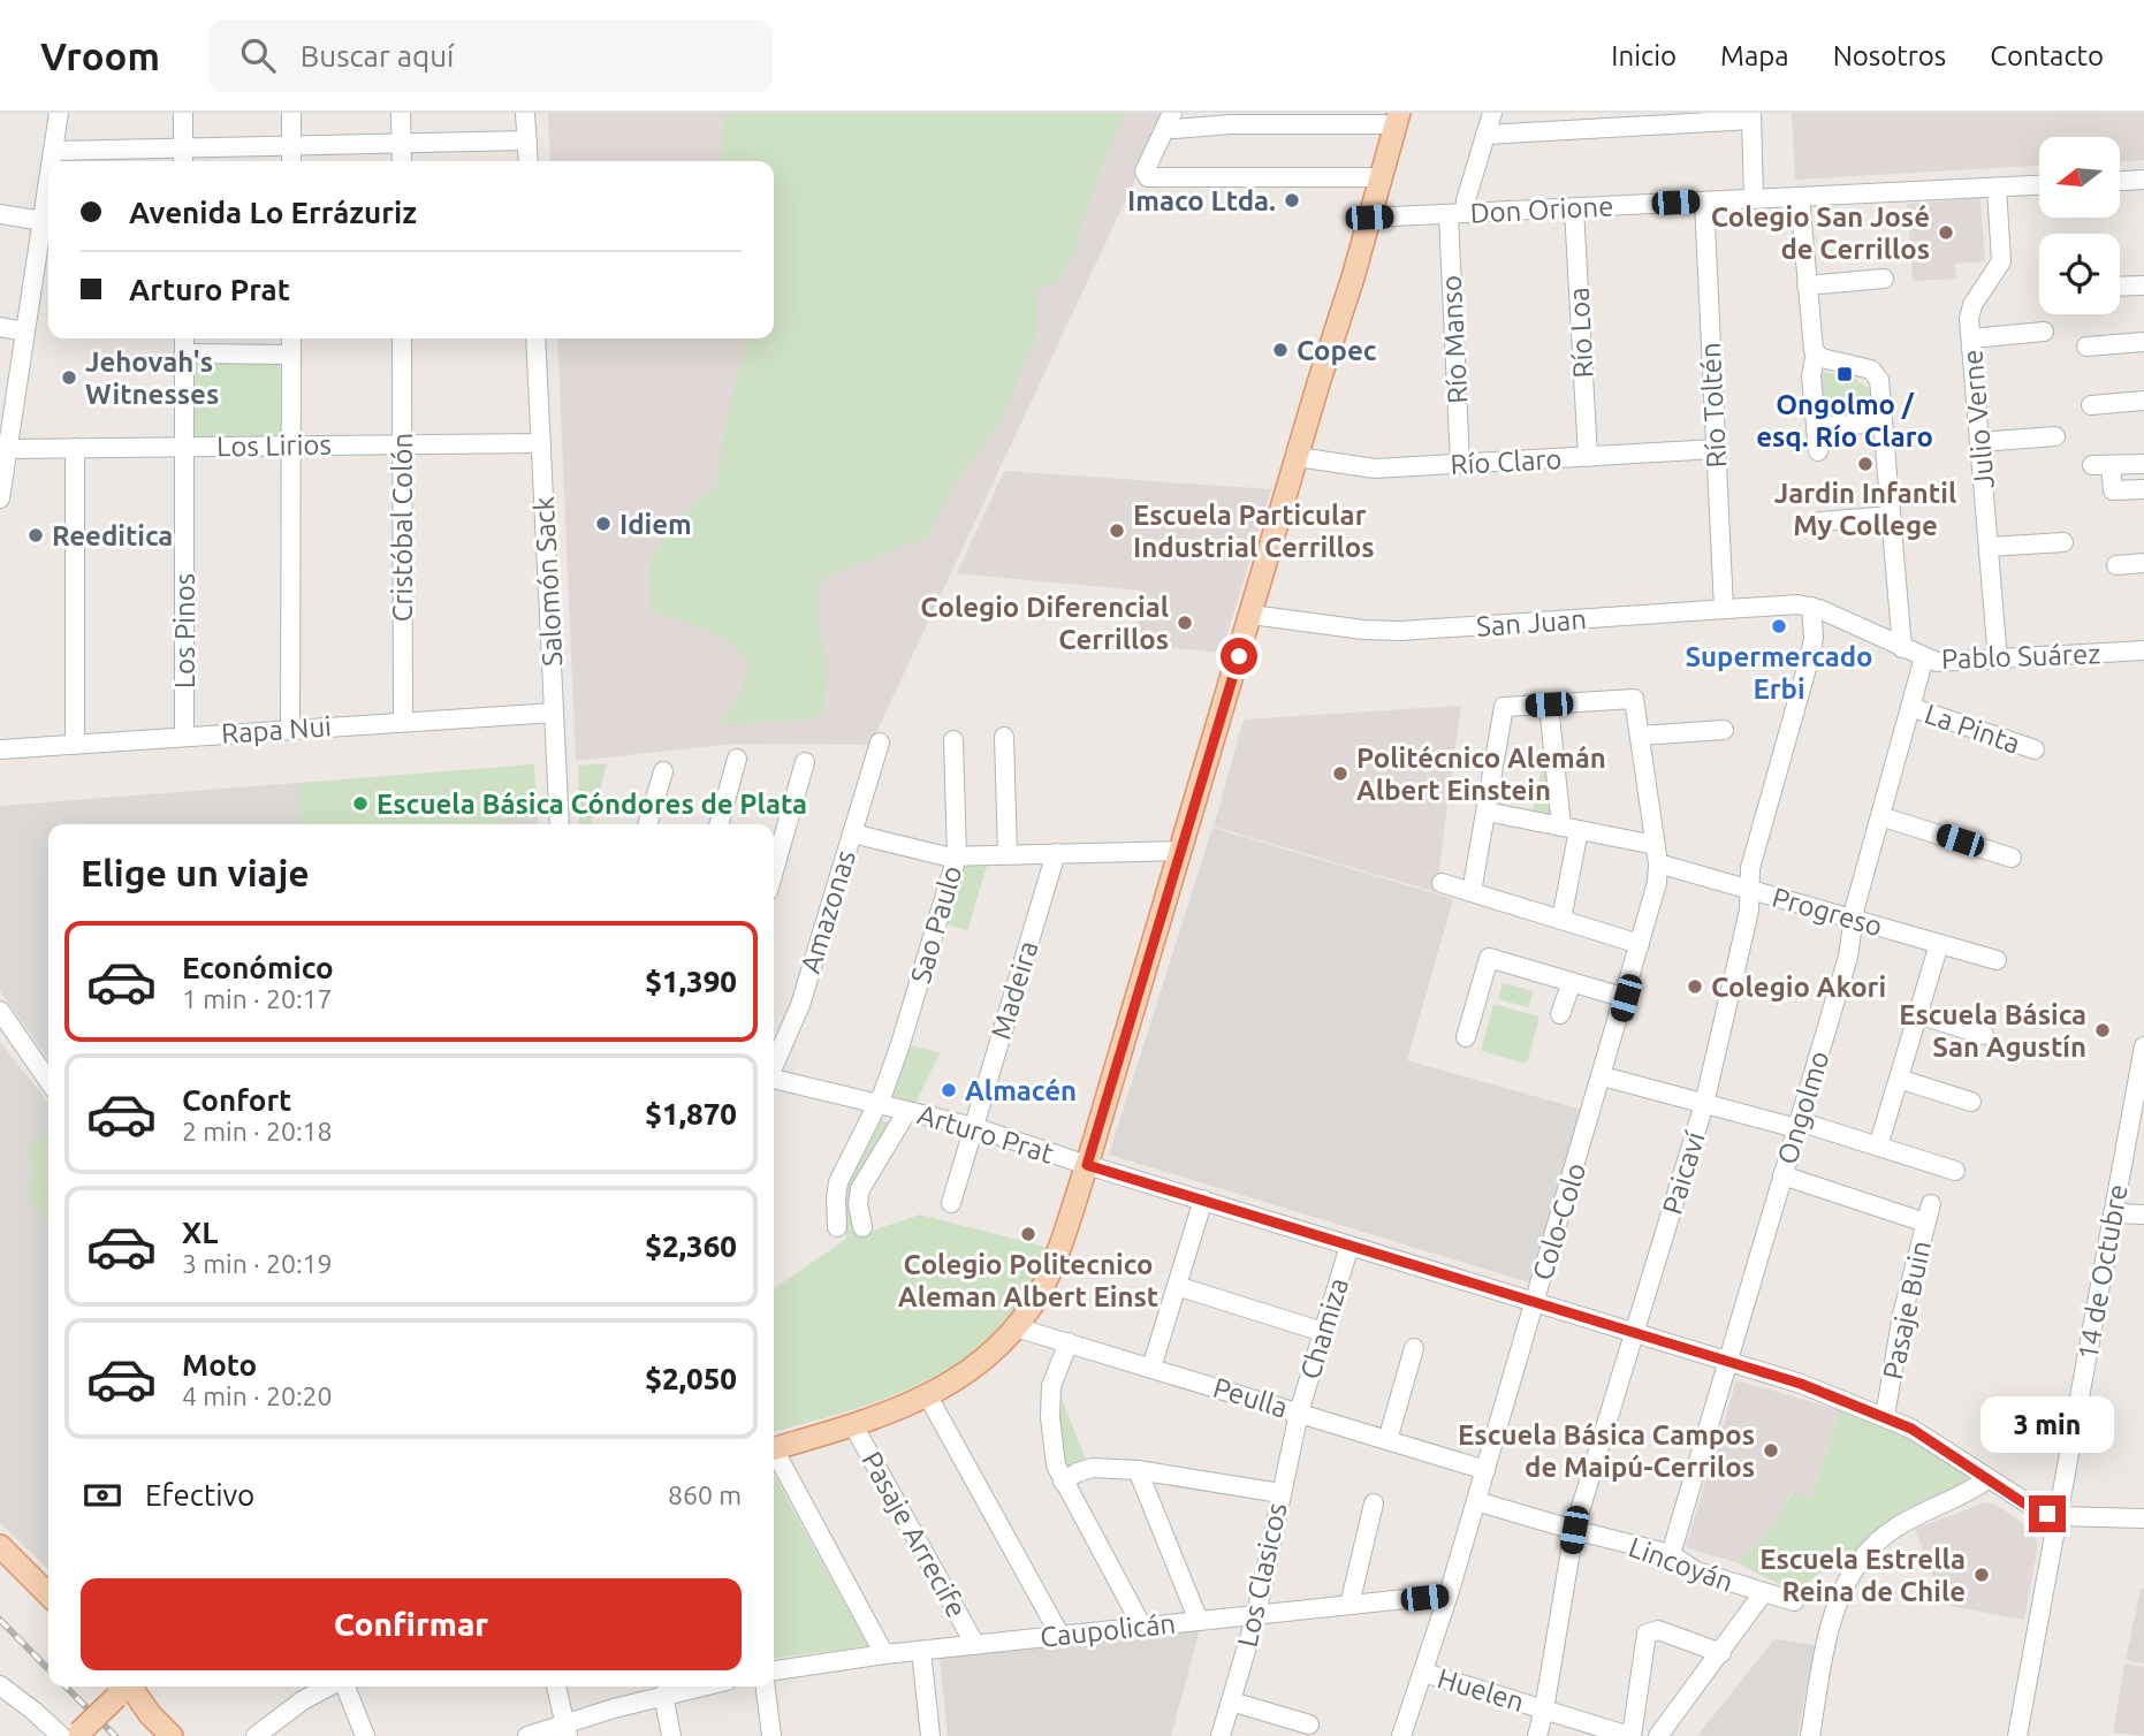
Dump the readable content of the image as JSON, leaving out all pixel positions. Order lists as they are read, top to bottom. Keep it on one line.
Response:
{"streets":{"street":["Don Orione","Río Loa","Río Manso","Río Toltén","Julio Verne","Los Lirios","Río Claro","Cristóbal Colón","Salomón Sack","San Juan","Los Pinos","Pablo Suárez","La Pinta","Rapa Nui","Amazonas","Progreso","Sao Paulo","Madeira","Ongolmo","Arturo Prat","Paicaví","Colo-Colo","14 de Octubre","Pasaje Buin","Chamiza","Peulla","Pasaje Arrecife","Lincoyán","Los Clasicos","Caupolicán","Huelen"]},"crossings":[["Don Orione","Río Loa"],["Don Orione","Río Manso"],["Don Orione","Río Toltén"],["Don Orione","Julio Verne"],["Río Loa","Río Claro"],["Río Manso","Río Claro"],["Río Toltén","Río Claro"],["Río Toltén","San Juan"],["Julio Verne","Pablo Suárez"],["Los Lirios","Cristóbal Colón"],["Los Lirios","Salomón Sack"],["Los Lirios","Los Pinos"],["Cristóbal Colón","Rapa Nui"],["Salomón Sack","Rapa Nui"],["San Juan","Pablo Suárez"],["San Juan","Paicaví"],["Los Pinos","Rapa Nui"],["Pablo Suárez","Ongolmo"],["Pablo Suárez","Paicaví"],["La Pinta","Ongolmo"],["Progreso","Ongolmo"],["Progreso","Paicaví"],["Progreso","Colo-Colo"],["Sao Paulo","Arturo Prat"],["Madeira","Arturo Prat"],["Ongolmo","Arturo Prat"],["Ongolmo","Lincoyán"],["Arturo Prat","Paicaví"],["Arturo Prat","Colo-Colo"],["Arturo Prat","14 de Octubre"],["Arturo Prat","Pasaje Buin"],["Arturo Prat","Chamiza"],["Paicaví","Lincoyán"],["Paicaví","Huelen"],["Colo-Colo","Peulla"],["Colo-Colo","Lincoyán"],["Colo-Colo","Caupolicán"],["Colo-Colo","Huelen"],["Chamiza","Peulla"],["Chamiza","Los Clasicos"],["Peulla","Los Clasicos"],["Pasaje Arrecife","Caupolicán"],["Los Clasicos","Caupolicán"]],"places":{"other":["Imaco Ltda.","Colegio San José de Cerrillos","Copec","Jehovah's Witnesses","Jardin Infantil My College","Idiem","Escuela Particular Industrial Cerrillos","Reeditica","Colegio Diferencial Cerrillos","Supermercado Erbi","Politécnico Alemán Albert Einstein","Escuela Básica Cóndores de Plata","Colegio Akori","Escuela Básica San Agustín","Almacén","Colegio Politecnico Aleman Albert Einst","Escuela Básica Campos de Maipú-Cerrilos","Escuela Estrella Reina de Chile"],"transit":["Ongolmo / esq. Río Claro"]},"north":"left","page":{"header":"Vroom","search":"Buscar aquí","nav":["Inicio","Mapa","Nosotros","Contacto"],"banner":["Avenida Lo Errázuriz","Arturo Prat"],"heading":"Elige un viaje","list":[{"name":"Económico","note":"1 min · 20:17","value":"$1,390"},{"name":"Confort","note":"2 min · 20:18","value":"$1,870"},{"name":"XL","note":"3 min · 20:19","value":"$2,360"},{"name":"Moto","note":"4 min · 20:20","value":"$2,050"}],"bubble":"3 min","pay":["Efectivo","860 m"],"buttons":"Confirmar"}}
